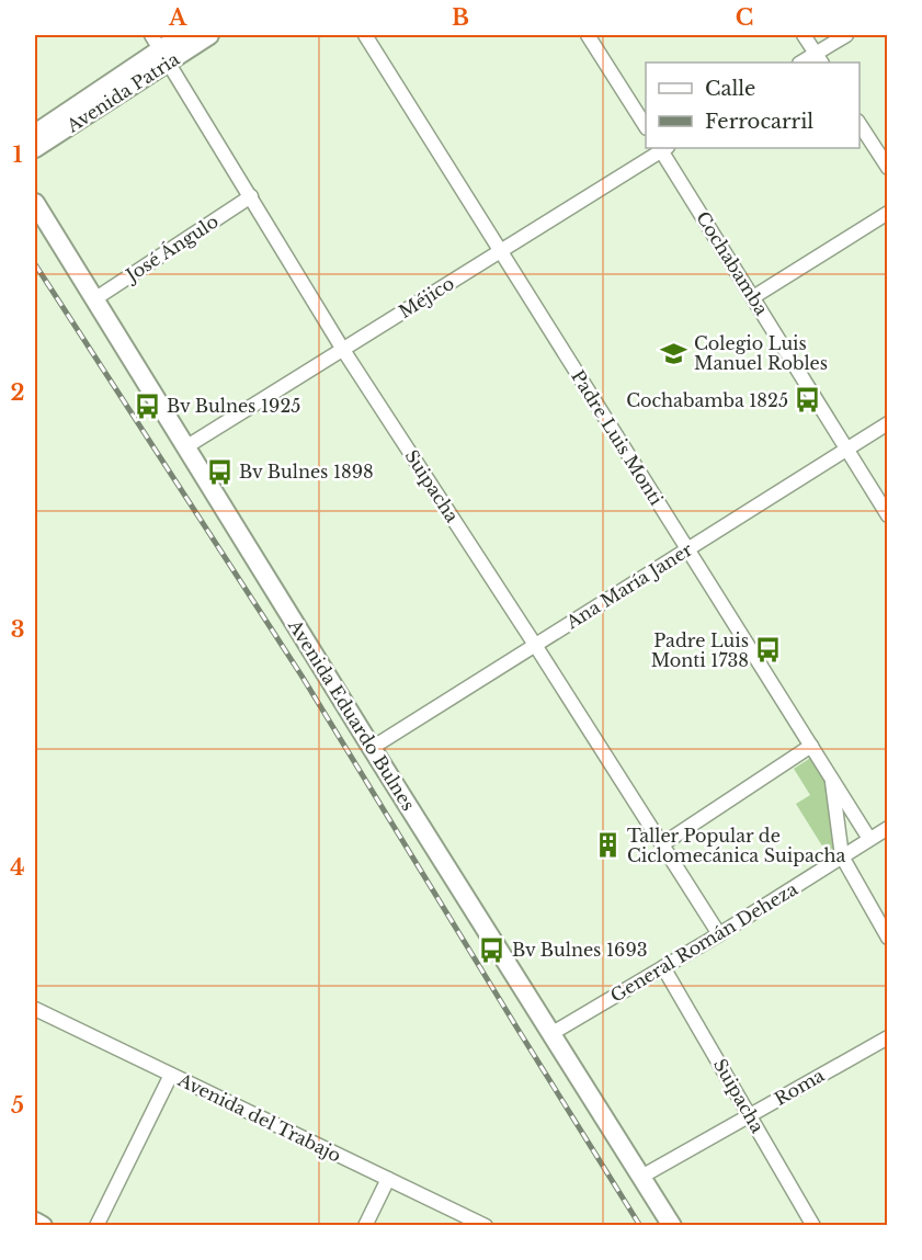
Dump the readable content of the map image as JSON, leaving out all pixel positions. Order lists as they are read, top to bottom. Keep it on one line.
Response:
{"streets":{"main road":["Avenida Patria","Avenida Eduardo Bulnes"],"street":["José Ángulo","Cochabamba","Méjico","Padre Luis Monti","Suipacha","Ana María Janer","General Román Deheza","Roma","Avenida del Trabajo"]},"crossings":[["Avenida Patria","Suipacha"],["José Ángulo","Suipacha"],["José Ángulo","Avenida Eduardo Bulnes"],["Cochabamba","Méjico"],["Cochabamba","Ana María Janer"],["Méjico","Padre Luis Monti"],["Méjico","Suipacha"],["Méjico","Avenida Eduardo Bulnes"],["Padre Luis Monti","Ana María Janer"],["Padre Luis Monti","General Román Deheza"],["Suipacha","Ana María Janer"],["Suipacha","General Román Deheza"],["Suipacha","Roma"],["Ana María Janer","Avenida Eduardo Bulnes"],["Avenida Eduardo Bulnes","General Román Deheza"],["Avenida Eduardo Bulnes","Roma"]],"places":{"school or university":["Colegio Luis Manuel Robles"],"bus stop":["Cochabamba 1825","Bv Bulnes 1925","Bv Bulnes 1898","Padre Luis Monti 1738","Bv Bulnes 1693"],"building":["Taller Popular de Ciclomecánica Suipacha"]},"legend":["Calle","Ferrocarril"],"grid":{"columns":["A","B","C"],"rows":["1","2","3","4","5"]}}
